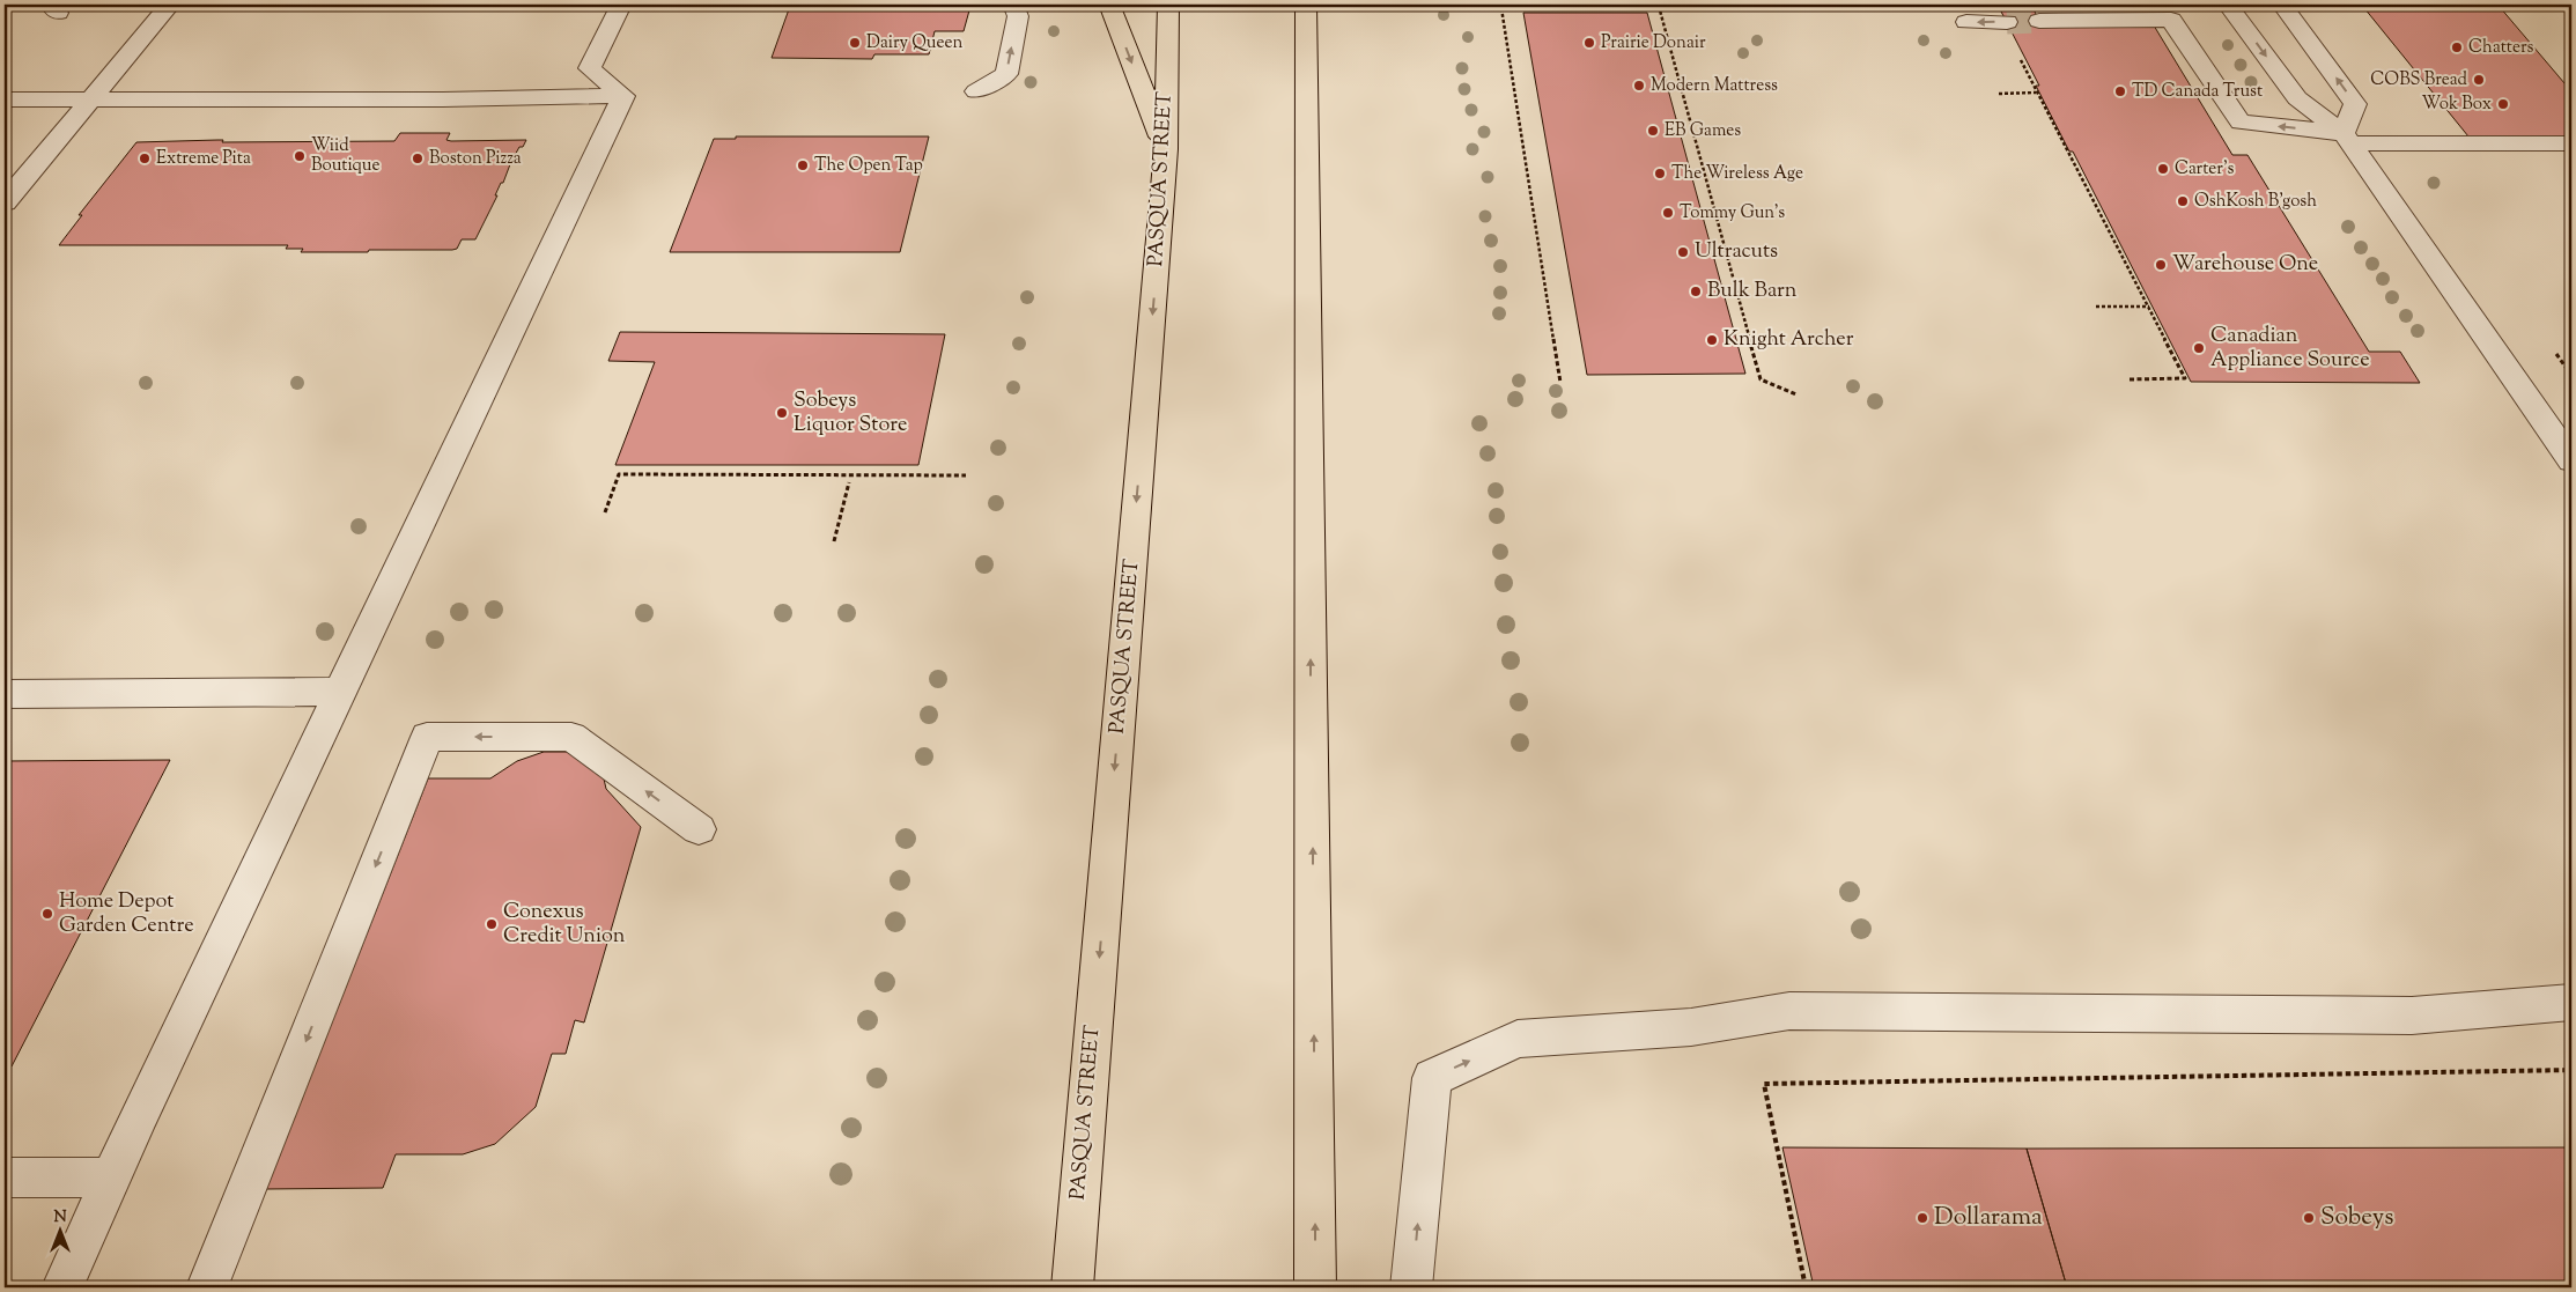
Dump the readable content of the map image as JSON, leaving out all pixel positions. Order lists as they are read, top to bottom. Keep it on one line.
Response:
{"streets":{"main road":["PASQUA STREET"]},"places":["Dairy Queen","Prairie Donair","Chatters","COBS Bread","Modern Mattress","TD Canada Trust","Wok Box","EB Games","Wiid Boutique","Extreme Pita","Boston Pizza","The Open Tap","Carter's","The Wireless Age","OshKosh B'gosh","Tommy Gun's","Ultracuts","Warehouse One","Bulk Barn","Knight Archer","Canadian Appliance Source","Sobeys Liquor Store","Home Depot Garden Centre","Conexus Credit Union","Dollarama","Sobeys"],"north":"top"}
